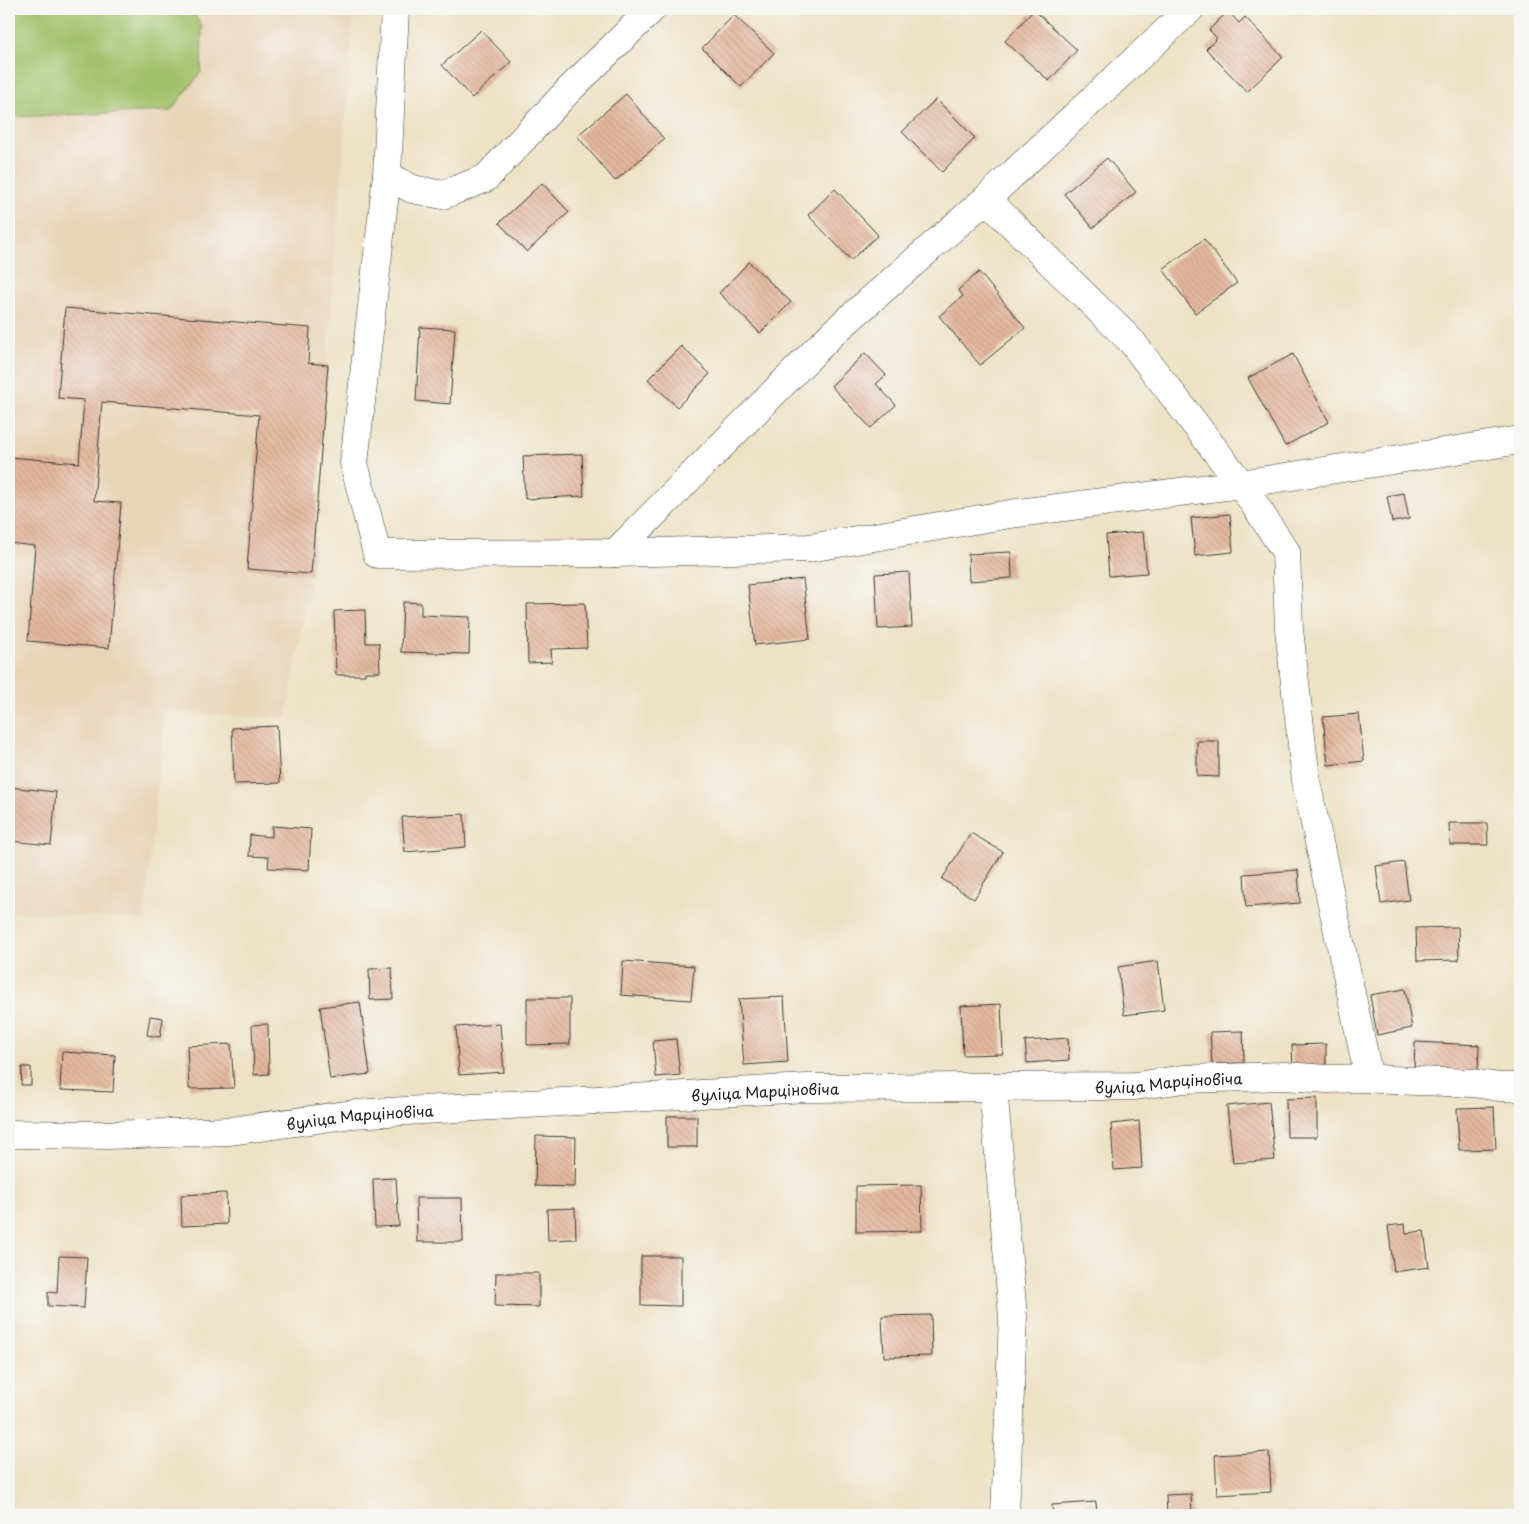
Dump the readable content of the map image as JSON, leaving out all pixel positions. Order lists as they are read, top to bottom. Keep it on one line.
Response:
{"streets":{"street":["вуліца Марціновіча"]}}
